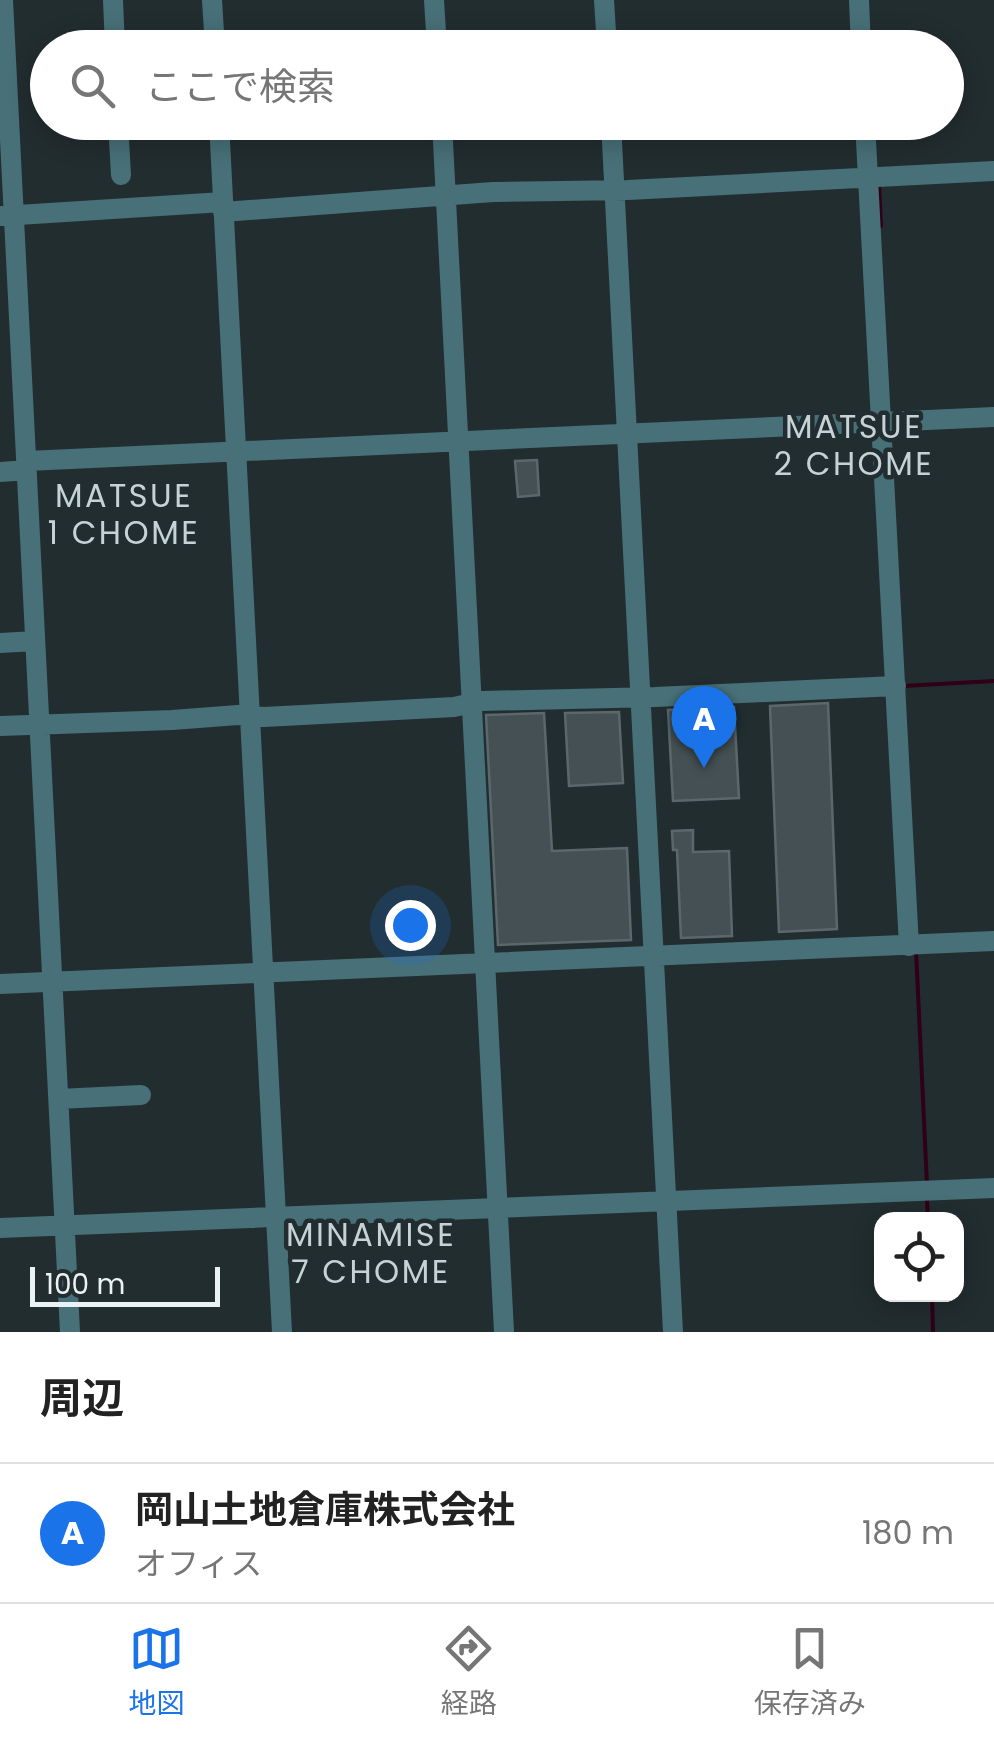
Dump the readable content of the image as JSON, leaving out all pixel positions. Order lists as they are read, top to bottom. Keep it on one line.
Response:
{"districts":["MATSUE 2 CHOME","MATSUE 1 CHOME","MINAMISE 7 CHOME"],"scale_bar":"100 m","page":{"search":"ここで検索","pins":"A","scale":"100 m","heading":"周辺","list":[{"mark":"A","name":"岡山土地倉庫株式会社","note":"オフィス","value":"180 m"}],"nav":["地図","経路","保存済み"]}}
